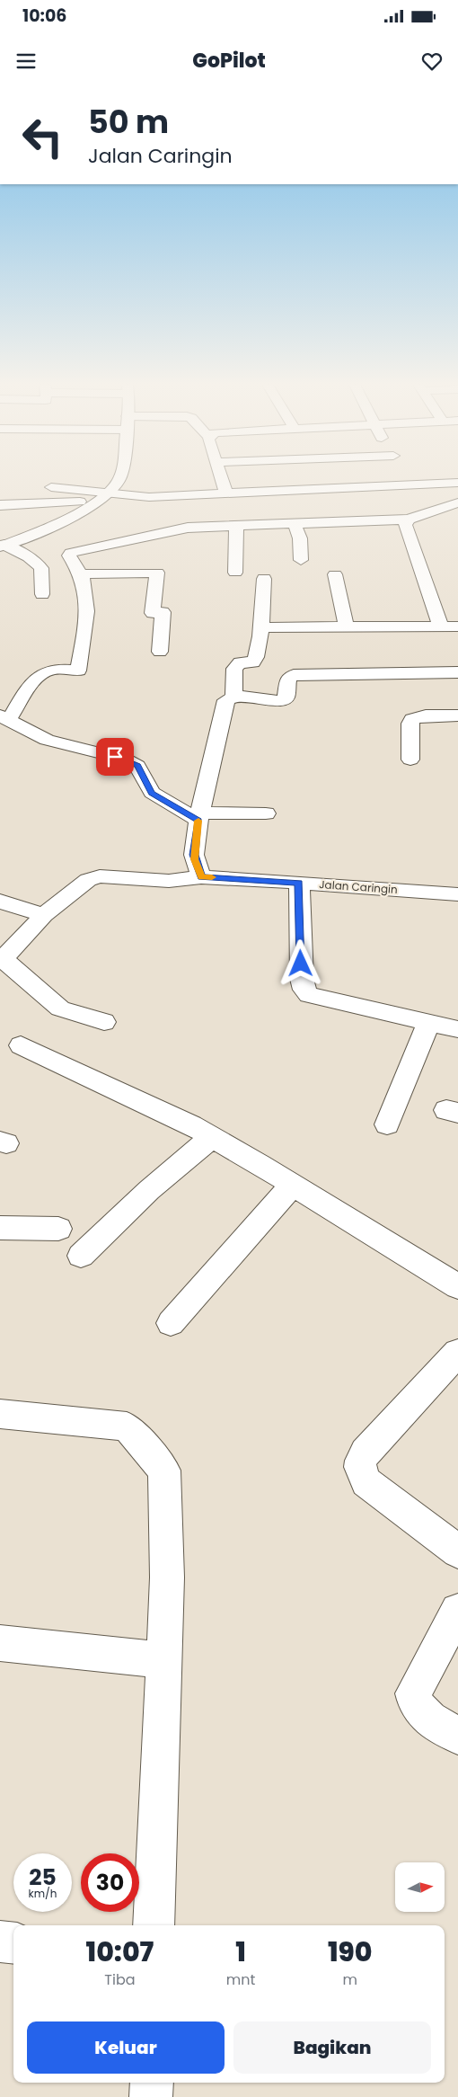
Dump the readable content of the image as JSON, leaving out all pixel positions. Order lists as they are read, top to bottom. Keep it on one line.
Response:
{"streets":{"street":["Jalan Caringin"]},"north":"right","page":{"status":"10:06","header":"GoPilot","turn":["50 m","Jalan Caringin"],"speed":"25 km/h","limit":"30","eta":["10:07","Tiba","1","mnt","190","m"],"buttons":["Keluar","Bagikan"]}}
